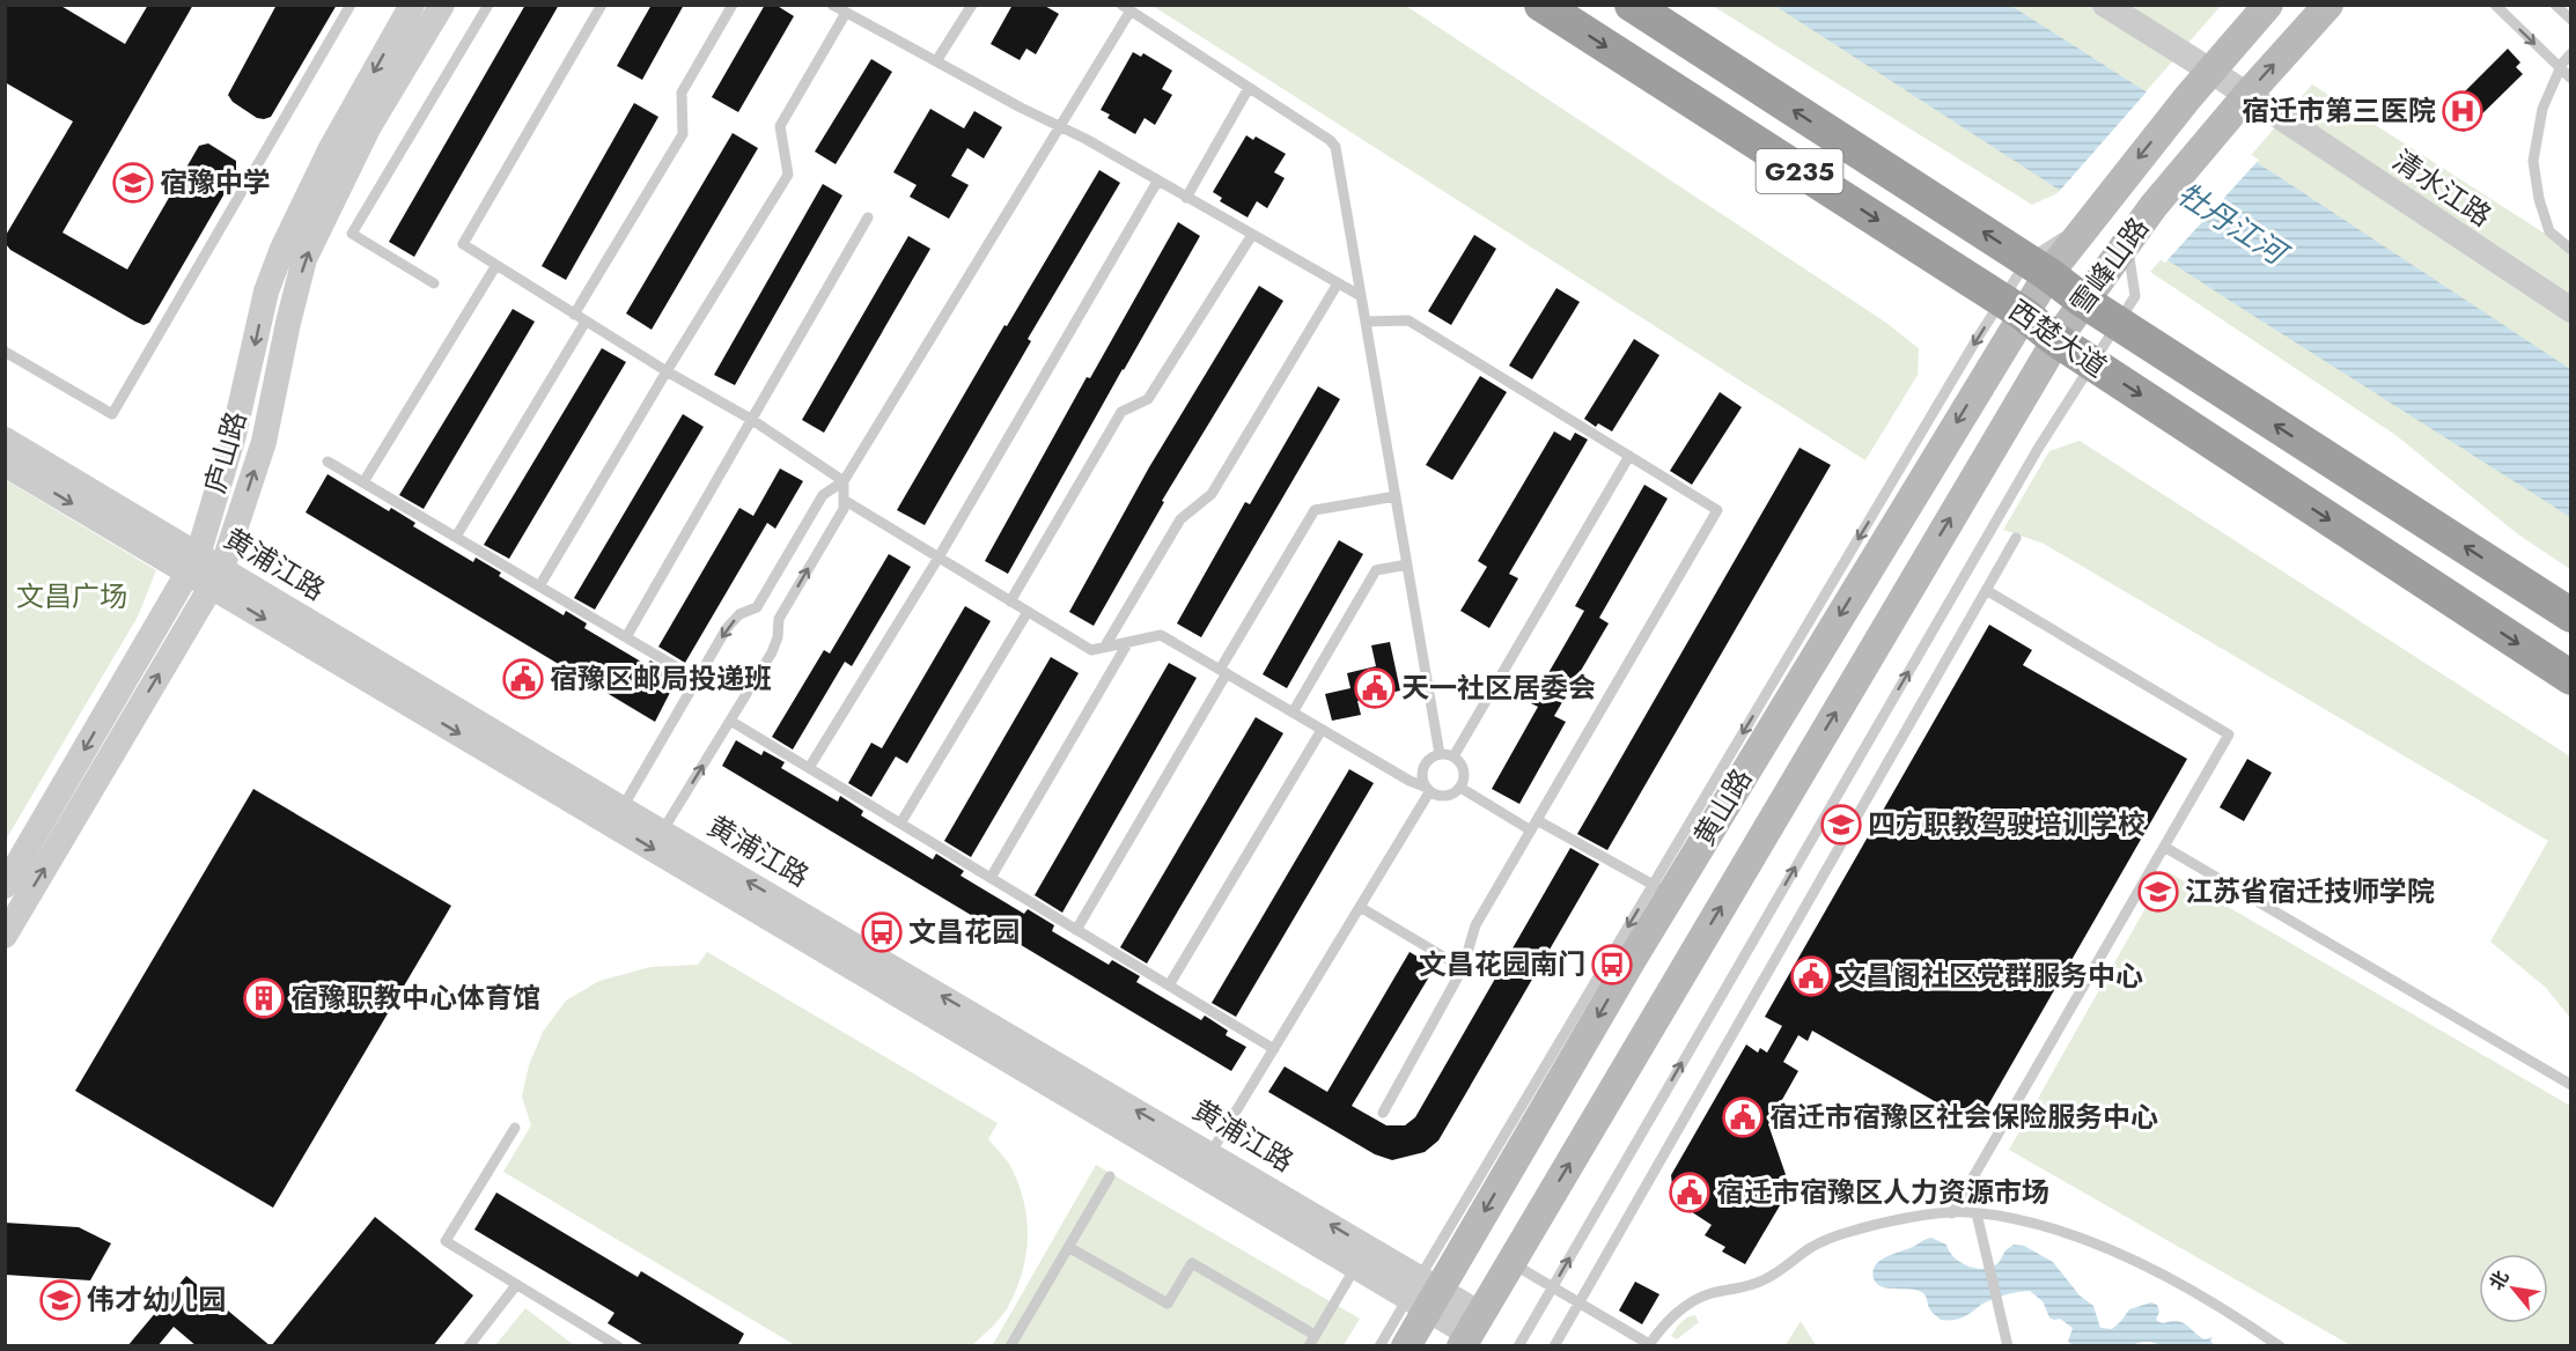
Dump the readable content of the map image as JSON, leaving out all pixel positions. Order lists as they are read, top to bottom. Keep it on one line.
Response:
{"streets":{"highway":["G235","西楚大道"],"main road":["雪峰山路","黄山路"],"street":["清水江路","庐山路","黄浦江路"]},"crossings":[["G235","雪峰山路"],["G235","西楚大道"],["G235","黄山路"],["清水江路","雪峰山路"],["雪峰山路","西楚大道"],["雪峰山路","黄山路"],["西楚大道","黄山路"],["庐山路","黄浦江路"],["黄浦江路","黄山路"]],"water":["牡丹江河"],"parks":["文昌广场"],"places":{"hospital":["宿迁市第三医院"],"school or university":["宿豫中学","四方职教驾驶培训学校","江苏省宿迁技师学院","伟才幼儿园"],"public building":["宿豫区邮局投递班","天一社区居委会","文昌阁社区党群服务中心","宿迁市宿豫区社会保险服务中心","宿迁市宿豫区人力资源市场"],"bus stop":["文昌花园","文昌花园南门"],"building":["宿豫职教中心体育馆"]},"north":"top left"}
